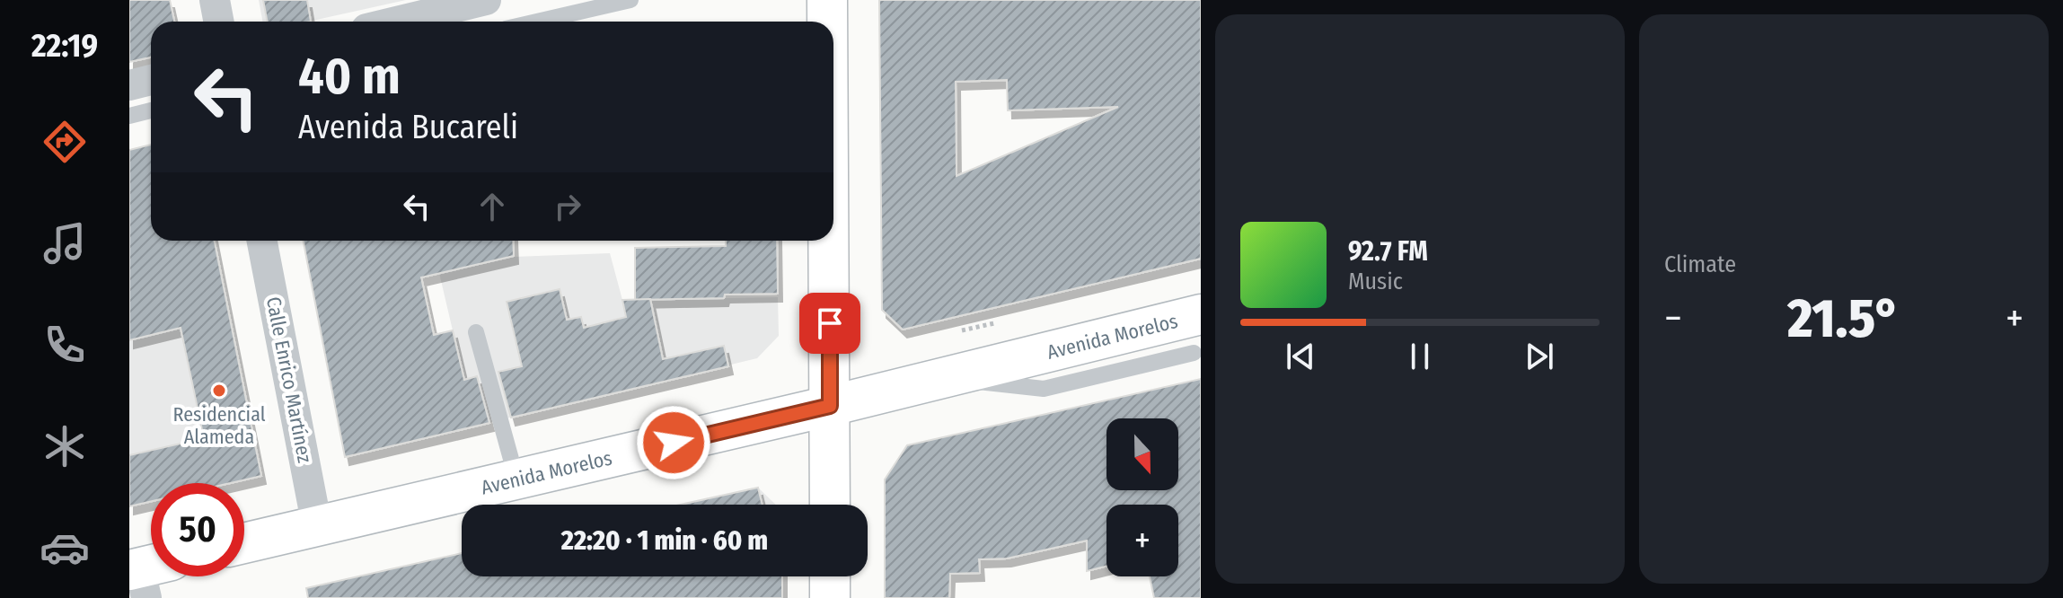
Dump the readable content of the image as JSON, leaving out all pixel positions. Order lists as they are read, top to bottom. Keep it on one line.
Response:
{"streets":{"main road":["Avenida Morelos"],"street":["Calle Enrico Martínez"]},"crossings":[["Avenida Morelos","Calle Enrico Martínez"]],"places":["Residencial Alameda"],"north":"bottom","page":{"tabs":"22:19","tile":"Climate","turn":["40 m","Avenida Bucareli"],"song":["92.7 FM","Music"],"heat":["−","21.5°","+"],"map_buttons":"+","limit":"50","trip":"22:20 · 1 min · 60 m"}}
